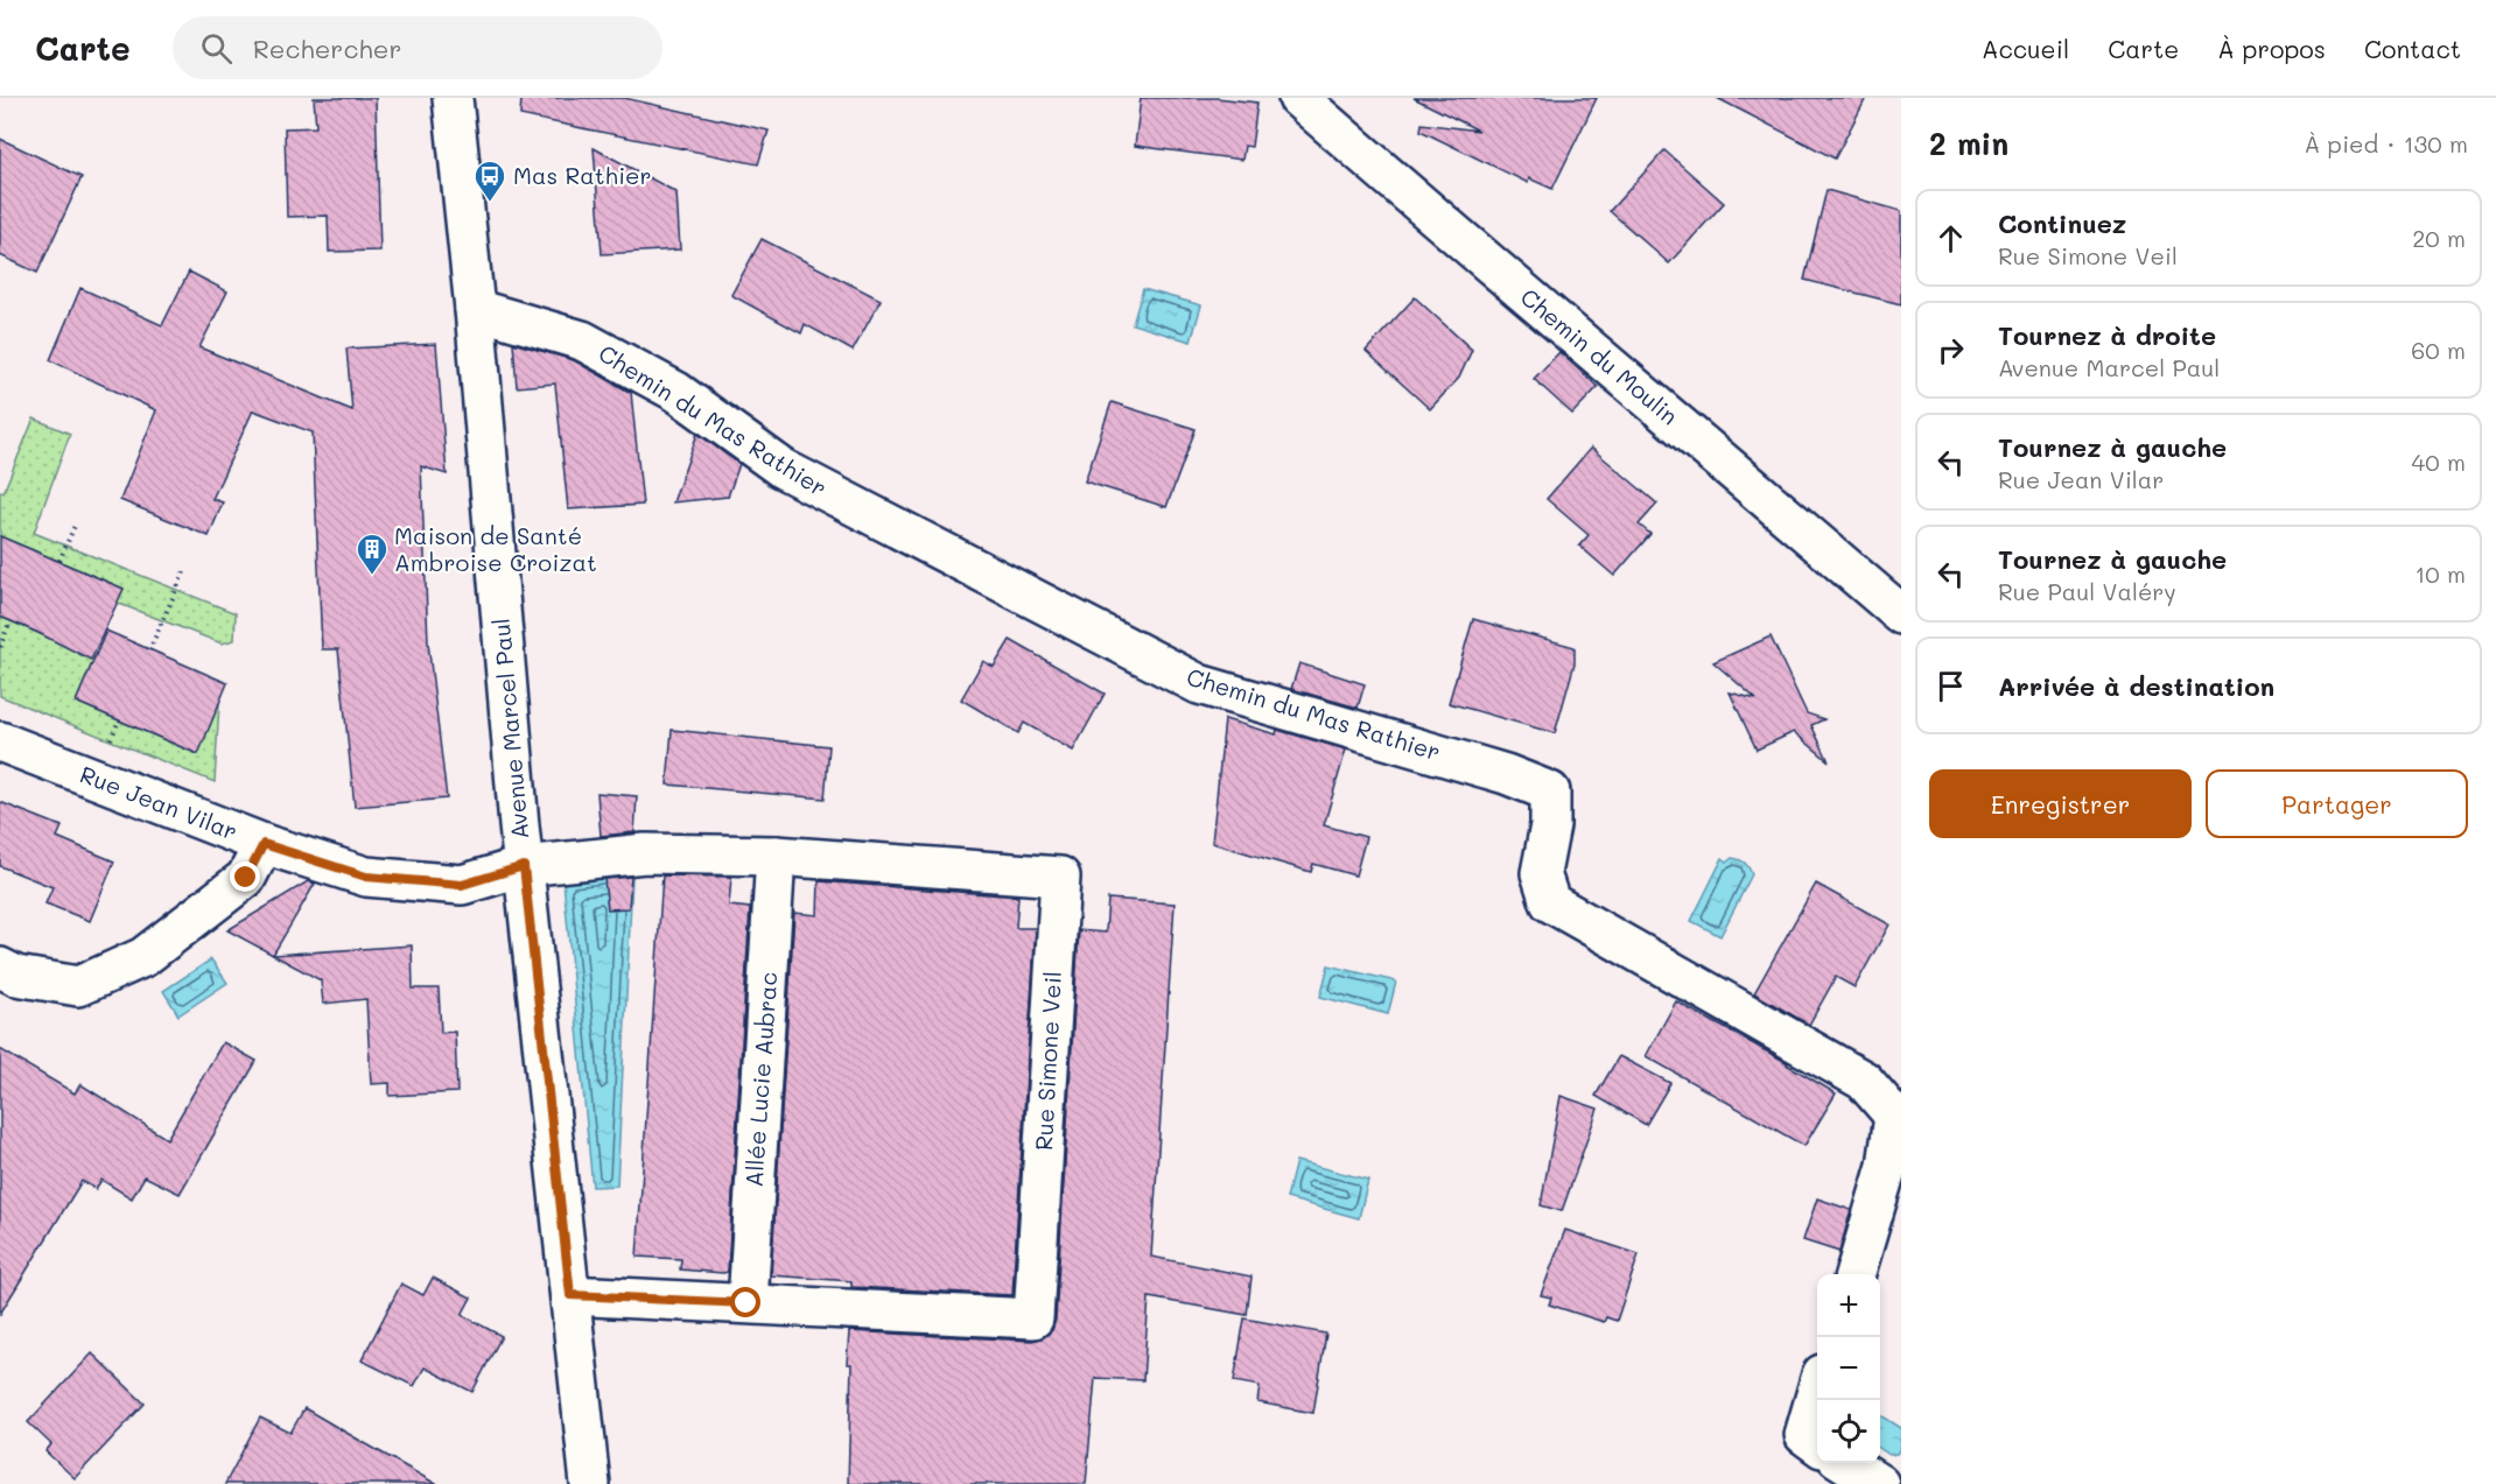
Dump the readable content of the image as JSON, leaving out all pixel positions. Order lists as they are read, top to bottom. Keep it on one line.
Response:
{"streets":{"street":["Chemin du Moulin","Chemin du Mas Rathier","Avenue Marcel Paul","Rue Jean Vilar","Rue Simone Veil","Allée Lucie Aubrac"]},"crossings":[["Chemin du Mas Rathier","Avenue Marcel Paul"],["Avenue Marcel Paul","Rue Jean Vilar"],["Avenue Marcel Paul","Rue Simone Veil"],["Rue Jean Vilar","Rue Simone Veil"],["Rue Simone Veil","Allée Lucie Aubrac"]],"places":{"bus stop":["Mas Rathier"],"building":["Maison de Santé Ambroise Croizat"]},"page":{"header":"Carte","search":"Rechercher","nav":["Accueil","Carte","À propos","Contact"],"heading":["2 min","À pied · 130 m"],"list":[["Continuez","Rue Simone Veil","20 m"],["Tournez à droite","Avenue Marcel Paul","60 m"],["Tournez à gauche","Rue Jean Vilar","40 m"],["Tournez à gauche","Rue Paul Valéry","10 m"],"Arrivée à destination"],"buttons":["Enregistrer","Partager"],"map_buttons":["+","−"]}}
